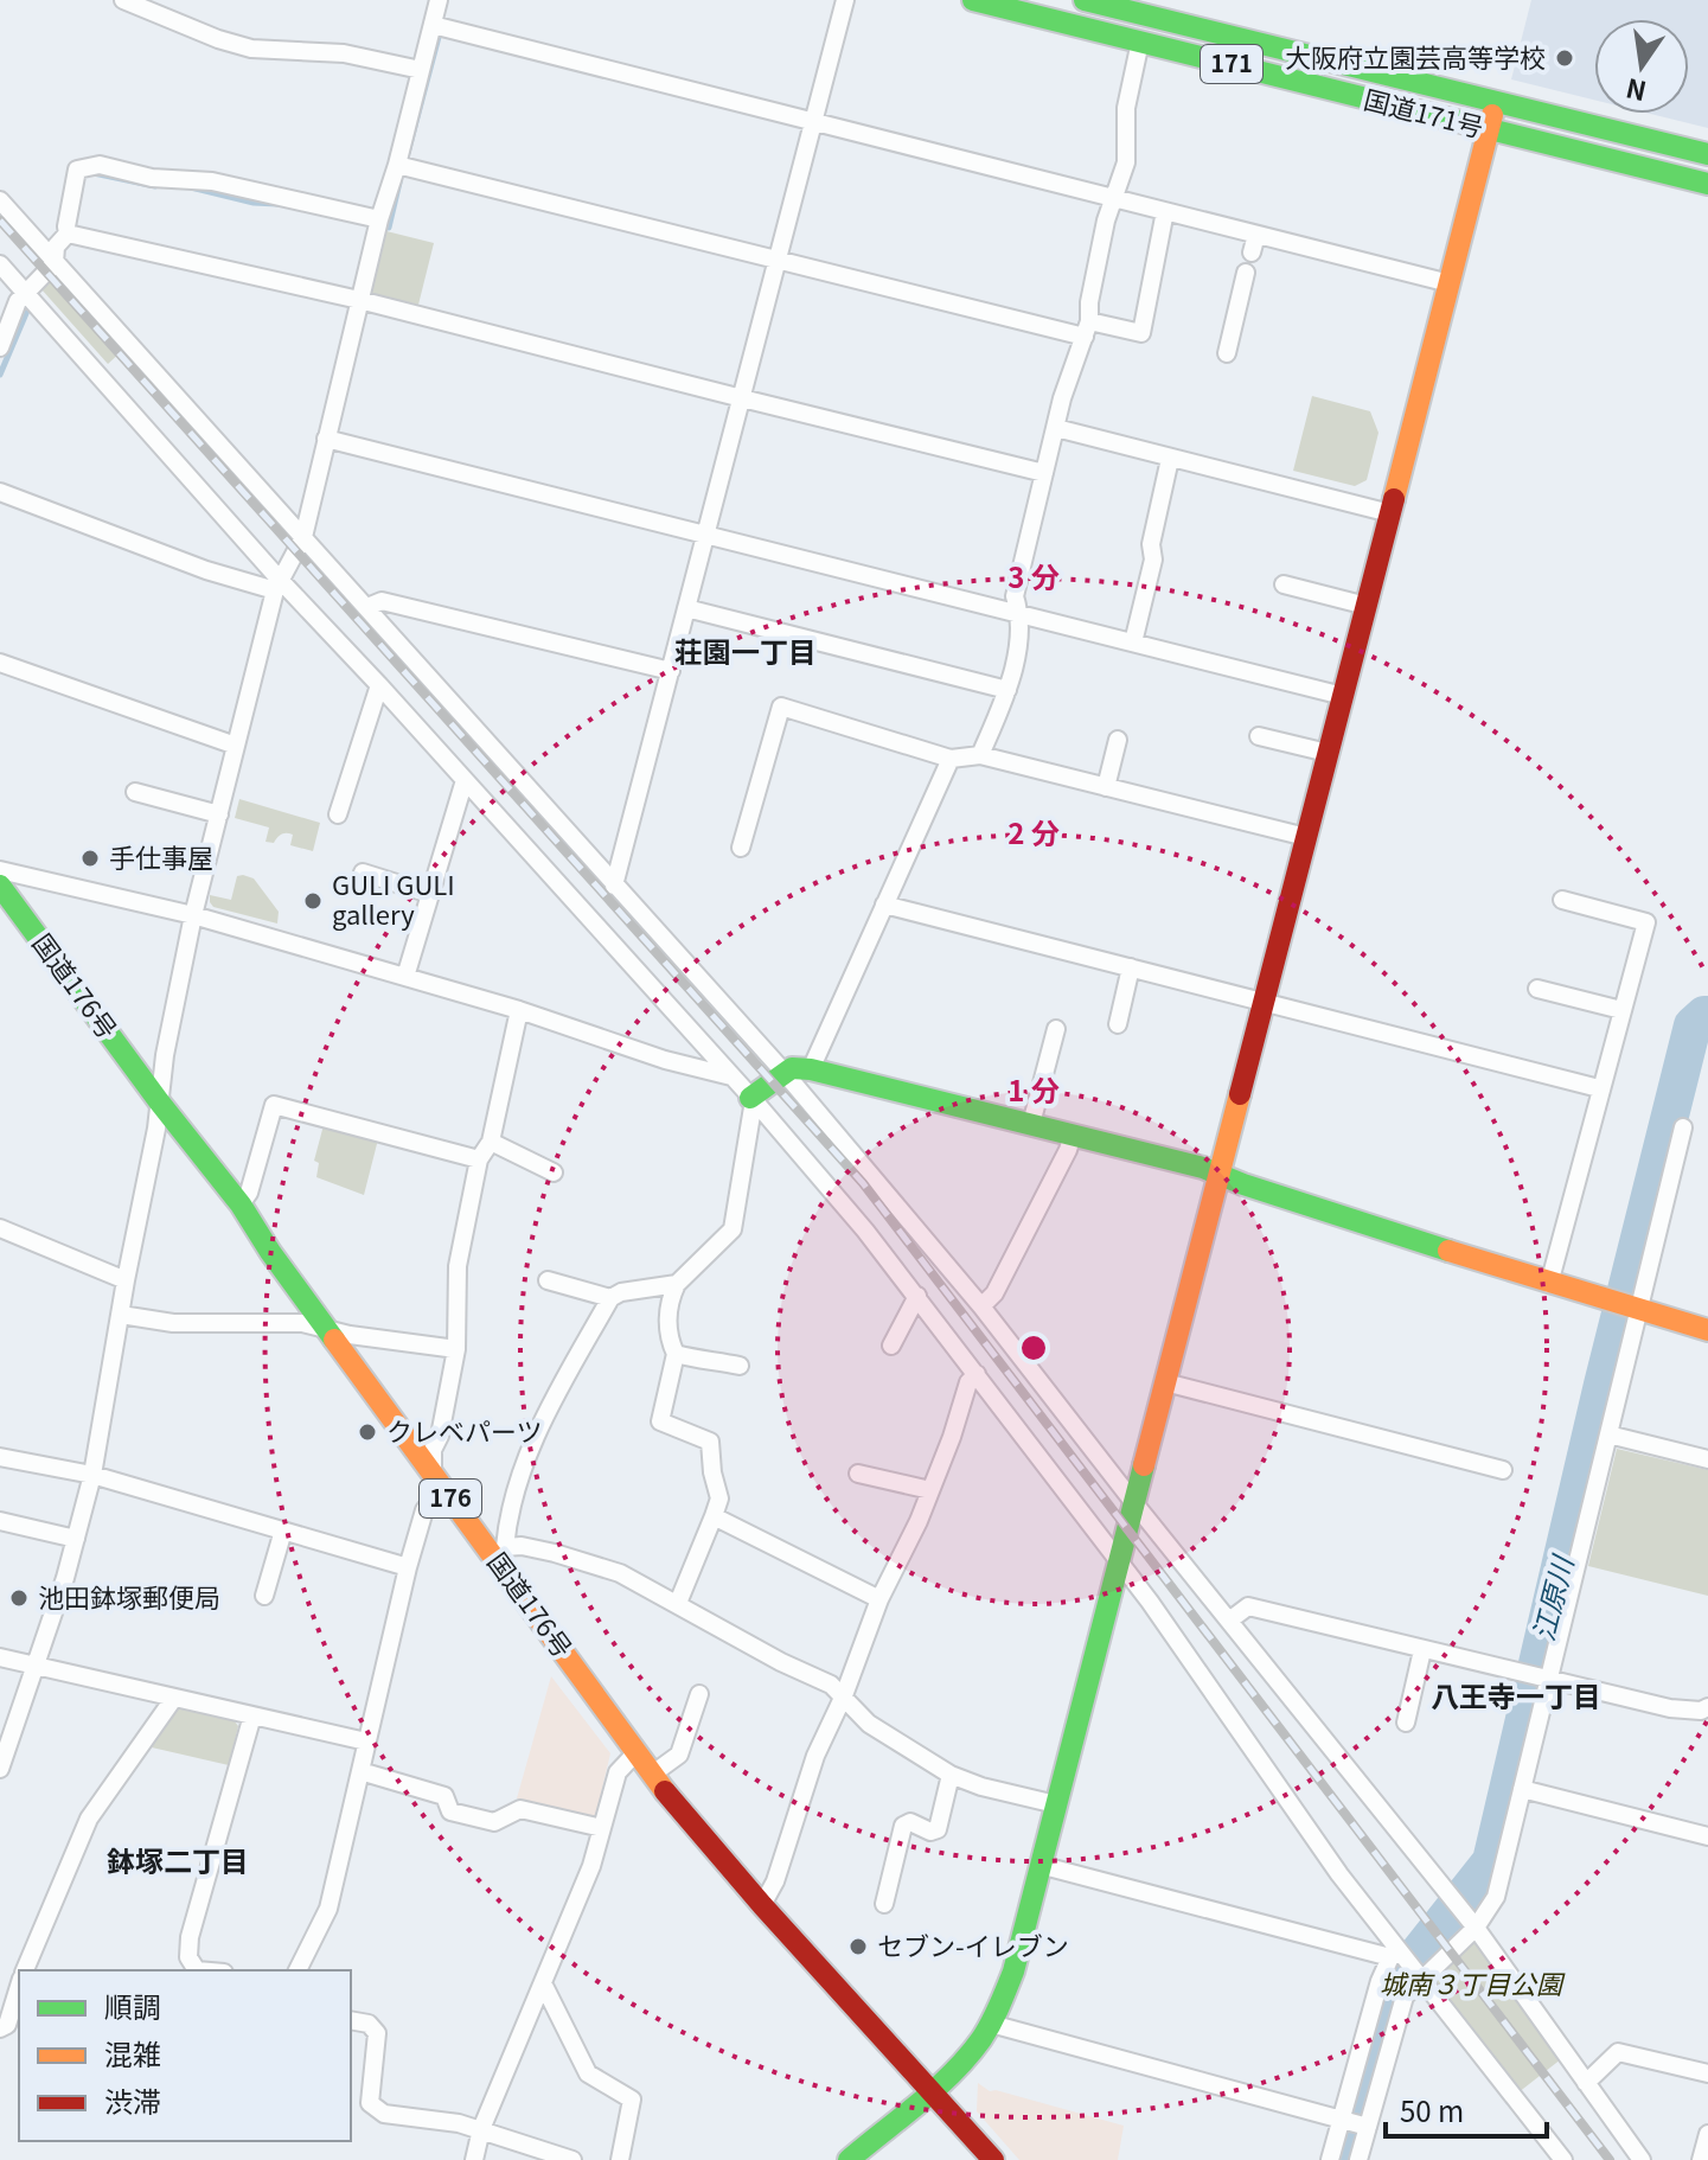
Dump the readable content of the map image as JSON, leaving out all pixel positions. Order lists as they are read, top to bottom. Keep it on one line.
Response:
{"streets":{"main road":["171","国道171号","国道176号","176"]},"districts":["荘園一丁目","八王寺一丁目","鉢塚二丁目"],"water":["江原川"],"parks":["城南３丁目公園"],"places":["大阪府立園芸高等学校","手仕事屋","GULI GULI gallery","クレベパーツ","池田鉢塚郵便局","セブン-イレブン"],"legend":["順調","混雑","渋滞"],"scale_bar":"50 m","north":"bottom","rings":["3 分","2 分","1 分"]}
